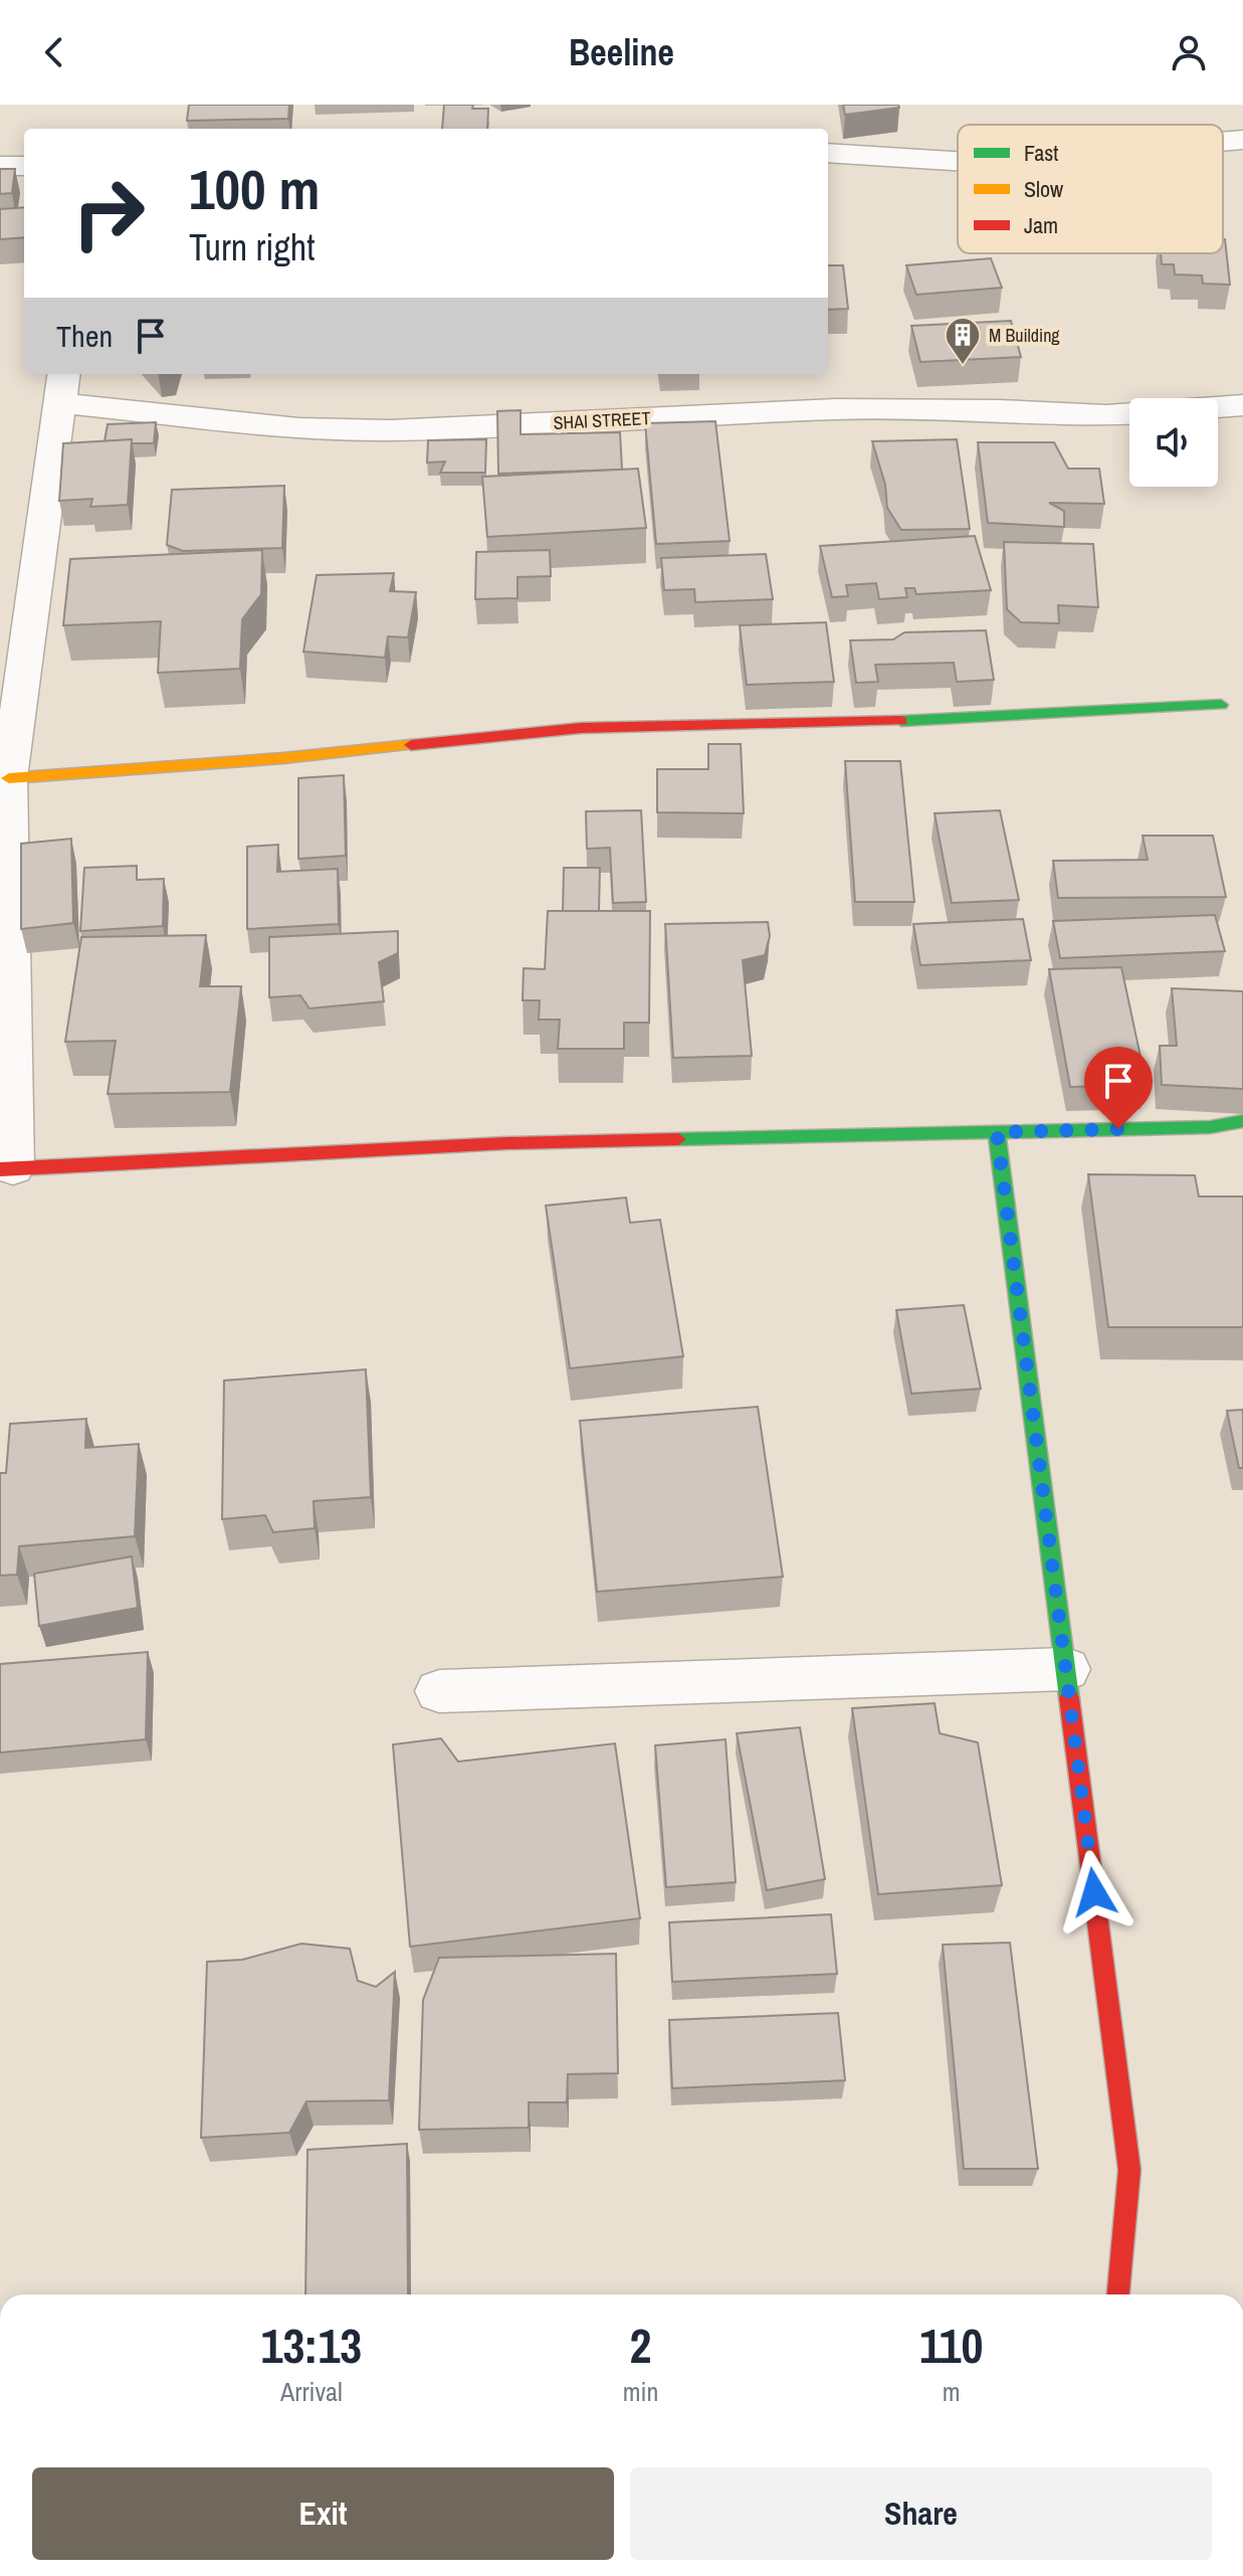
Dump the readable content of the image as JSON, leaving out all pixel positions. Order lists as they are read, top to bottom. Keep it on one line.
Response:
{"streets":{"street":["SHAI STREET"]},"places":{"building":["M Building"]},"legend":["Fast","Slow","Jam"],"page":{"header":"Beeline","turn":["100 m","Turn right"],"then":"Then","eta":["13:13","Arrival","2","min","110","m"],"buttons":["Exit","Share"]}}
